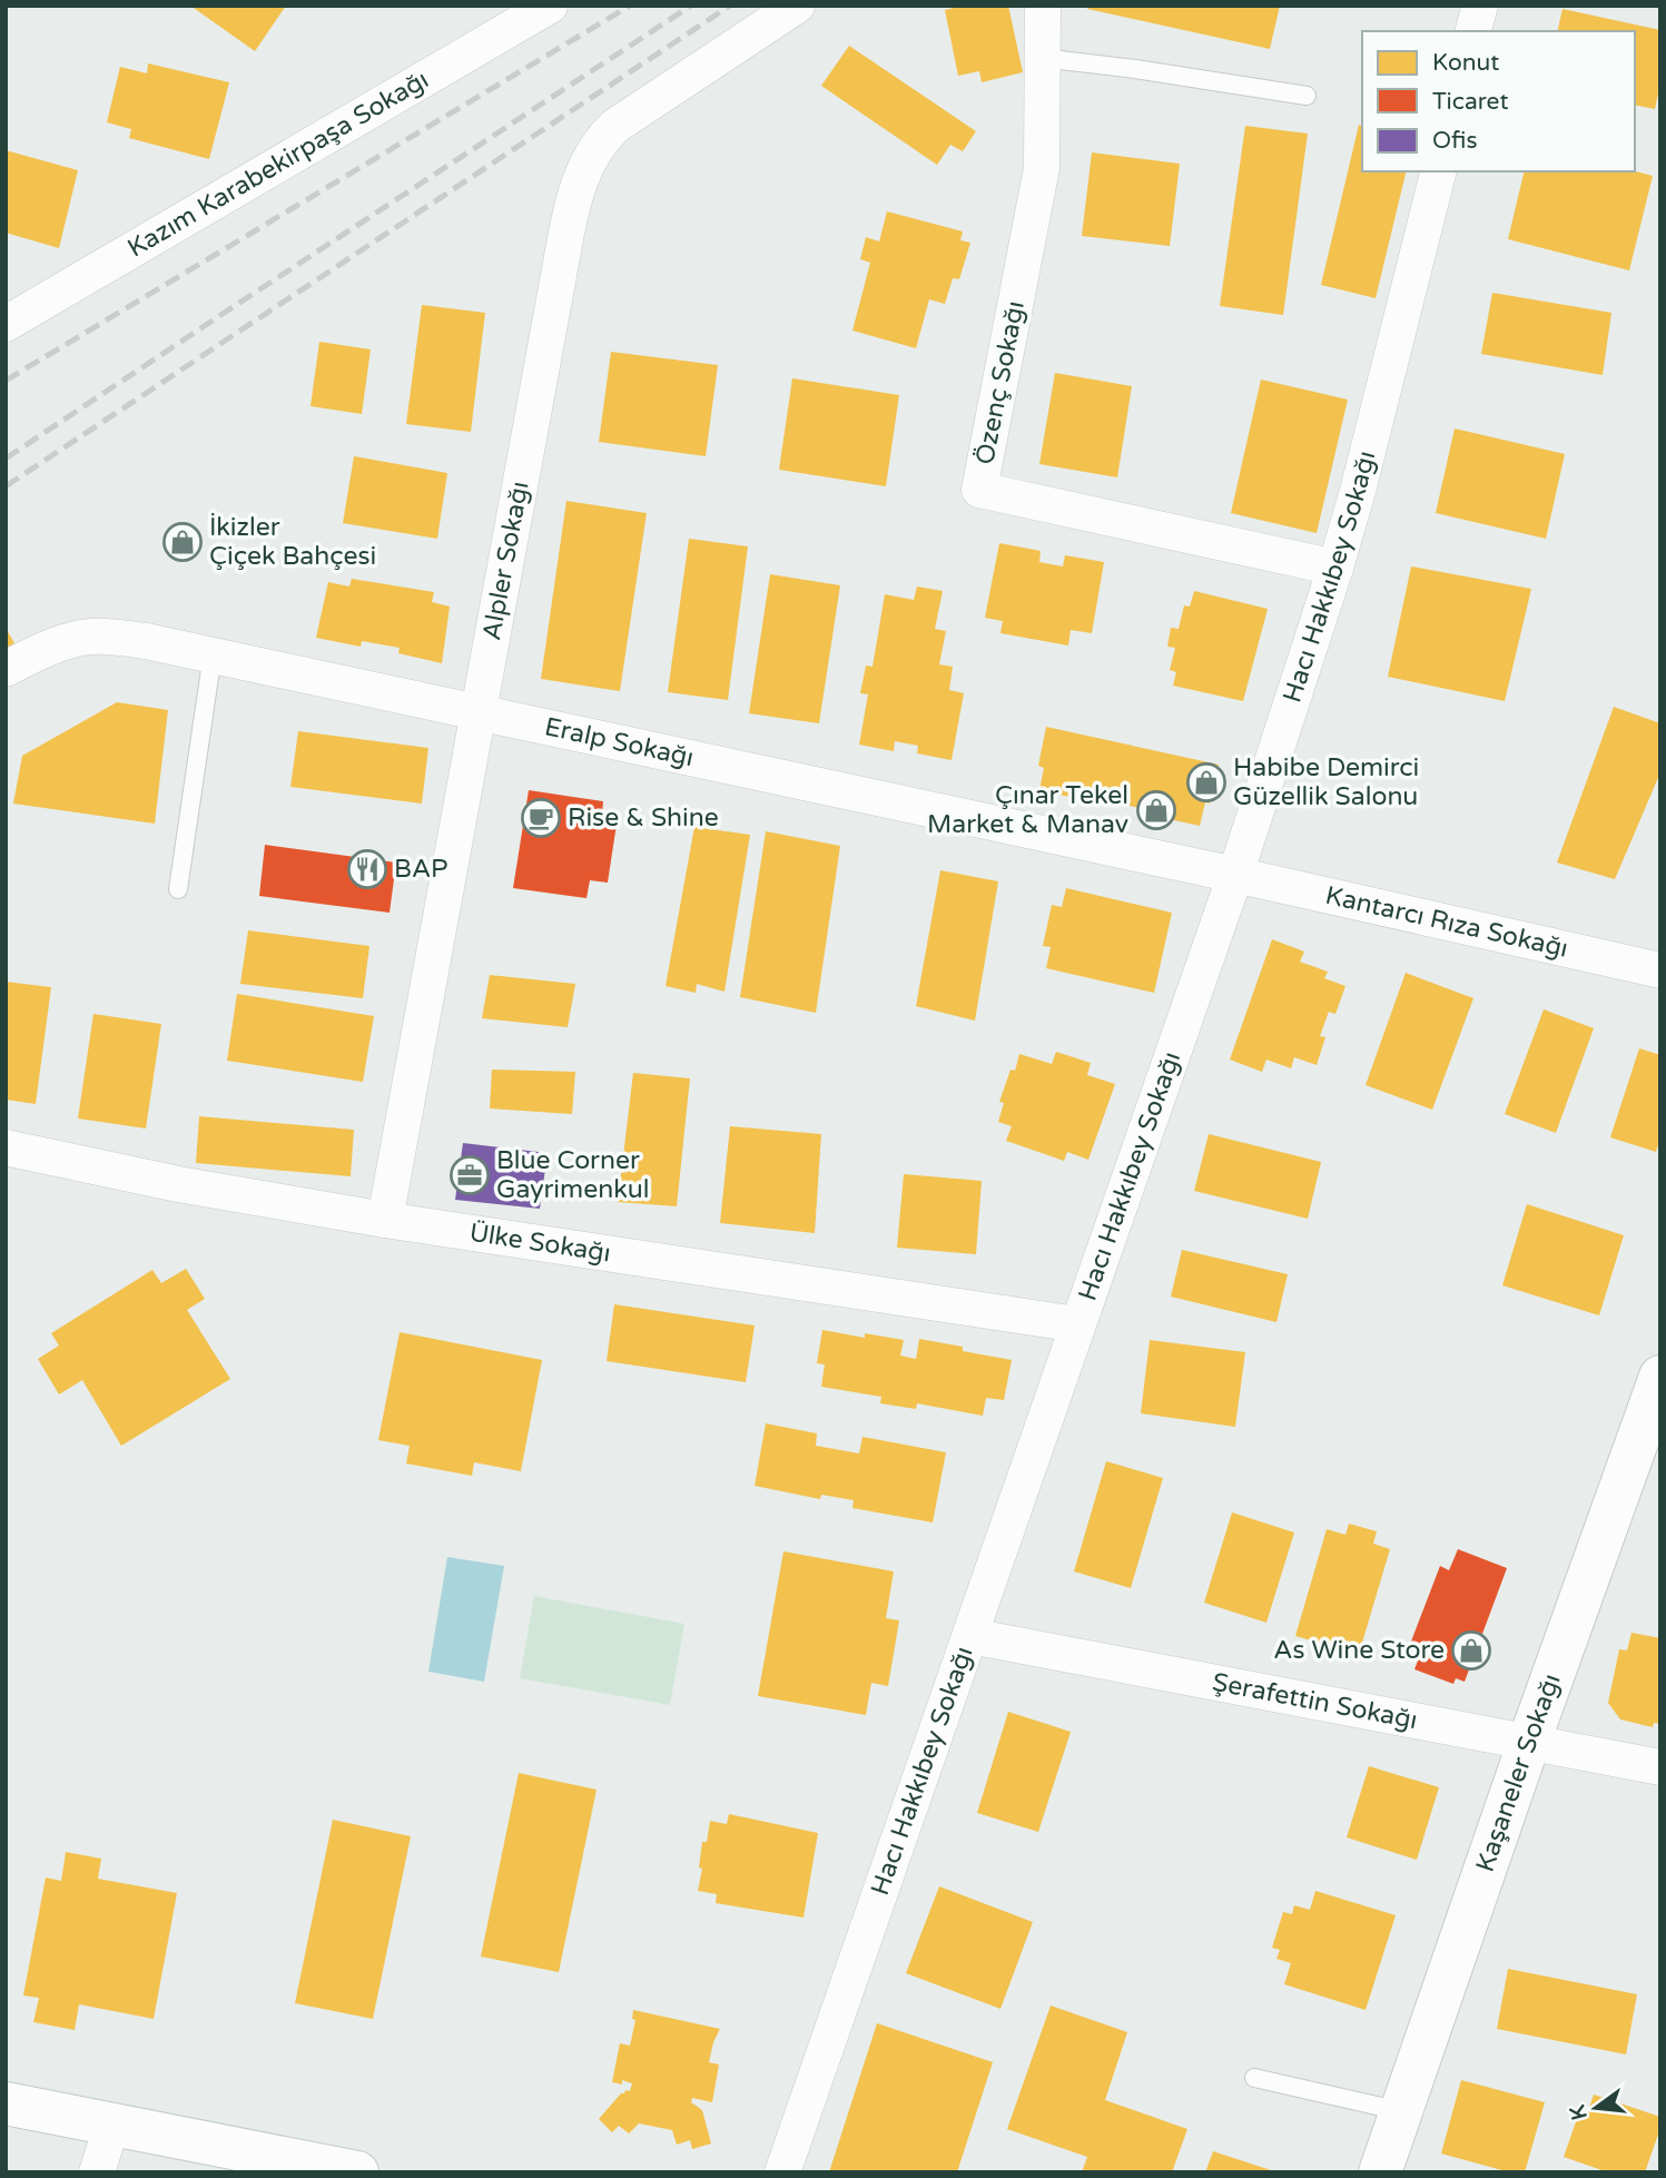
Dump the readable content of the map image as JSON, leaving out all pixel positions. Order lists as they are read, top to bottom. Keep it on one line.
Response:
{"streets":{"street":["Kazım Karabekirpaşa Sokağı","Özenç Sokağı","Alpler Sokağı","Hacı Hakkıbey Sokağı","Eralp Sokağı","Kantarcı Rıza Sokağı","Ülke Sokağı","Şerafettin Sokağı","Kaşaneler Sokağı"]},"crossings":[["Özenç Sokağı","Hacı Hakkıbey Sokağı"],["Alpler Sokağı","Eralp Sokağı"],["Alpler Sokağı","Ülke Sokağı"],["Hacı Hakkıbey Sokağı","Eralp Sokağı"],["Hacı Hakkıbey Sokağı","Kantarcı Rıza Sokağı"],["Hacı Hakkıbey Sokağı","Ülke Sokağı"],["Hacı Hakkıbey Sokağı","Şerafettin Sokağı"],["Eralp Sokağı","Kantarcı Rıza Sokağı"],["Şerafettin Sokağı","Kaşaneler Sokağı"]],"places":{"shop":["İkizler Çiçek Bahçesi","Habibe Demirci Güzellik Salonu","Çınar Tekel Market & Manav","As Wine Store"],"cafe":["Rise & Shine"],"restaurant":["BAP"],"office":["Blue Corner Gayrimenkul"]},"legend":["Konut","Ticaret","Ofis"],"north":"left"}
